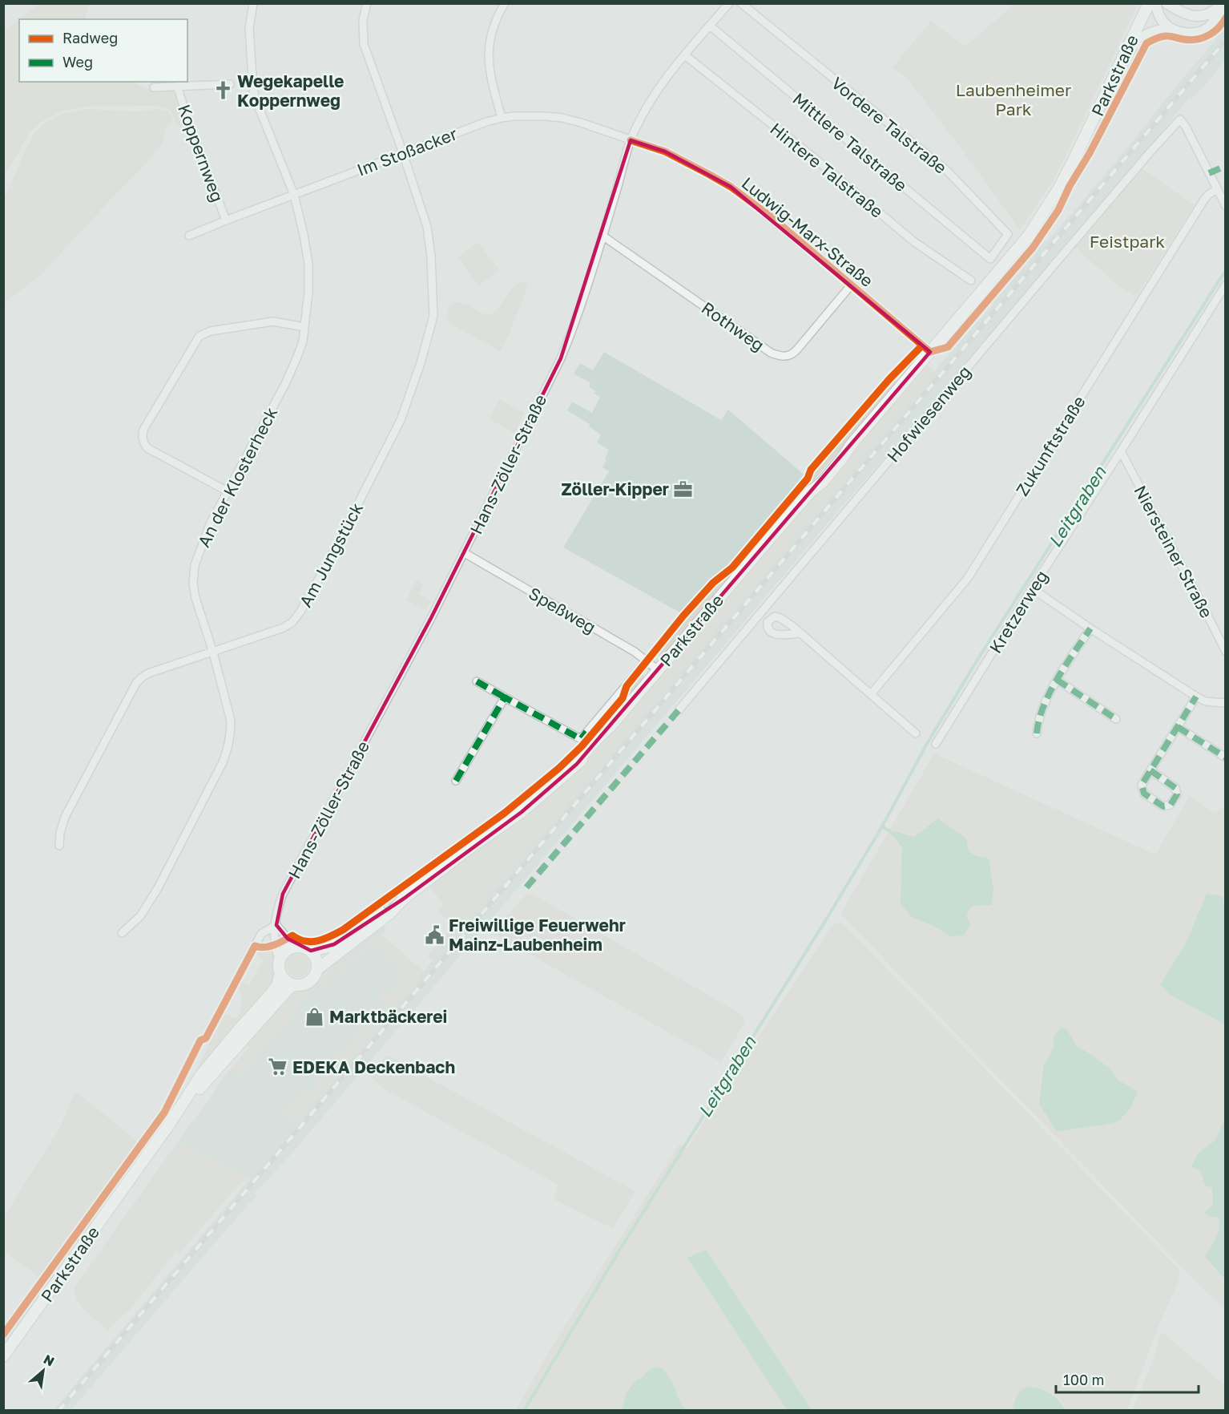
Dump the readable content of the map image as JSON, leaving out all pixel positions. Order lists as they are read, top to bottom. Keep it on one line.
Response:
{"streets":{"main road":["Parkstraße"],"street":["Vordere Talstraße","Mittlere Talstraße","Im Stoßacker","Koppernweg","Hintere Talstraße","Ludwig-Marx-Straße","Rothweg","Hofwiesenweg","Zukunftstraße","Hans-Zöller-Straße","An der Klosterheck","Niersteiner Straße","Am Jungstück","Speßweg","Kretzerweg"]},"crossings":[["Parkstraße","Ludwig-Marx-Straße"],["Parkstraße","Hans-Zöller-Straße"],["Parkstraße","Speßweg"],["Vordere Talstraße","Mittlere Talstraße"],["Mittlere Talstraße","Hans-Zöller-Straße"],["Im Stoßacker","Koppernweg"],["Im Stoßacker","Ludwig-Marx-Straße"],["Im Stoßacker","Hans-Zöller-Straße"],["Im Stoßacker","An der Klosterheck"],["Im Stoßacker","Am Jungstück"],["Hintere Talstraße","Hans-Zöller-Straße"],["Ludwig-Marx-Straße","Rothweg"],["Ludwig-Marx-Straße","Hans-Zöller-Straße"],["Rothweg","Hans-Zöller-Straße"],["Hofwiesenweg","Zukunftstraße"],["Hans-Zöller-Straße","Speßweg"],["An der Klosterheck","Am Jungstück"],["Niersteiner Straße","Kretzerweg"]],"water":["Leitgraben"],"parks":["Laubenheimer Park","Feistpark"],"places":{"church":["Wegekapelle Koppernweg"],"office":["Zöller-Kipper"],"public building":["Freiwillige Feuerwehr Mainz-Laubenheim"],"shop":["Marktbäckerei"],"supermarket":["EDEKA Deckenbach"]},"legend":["Radweg","Weg"],"scale_bar":"100 m","north":"top right"}
